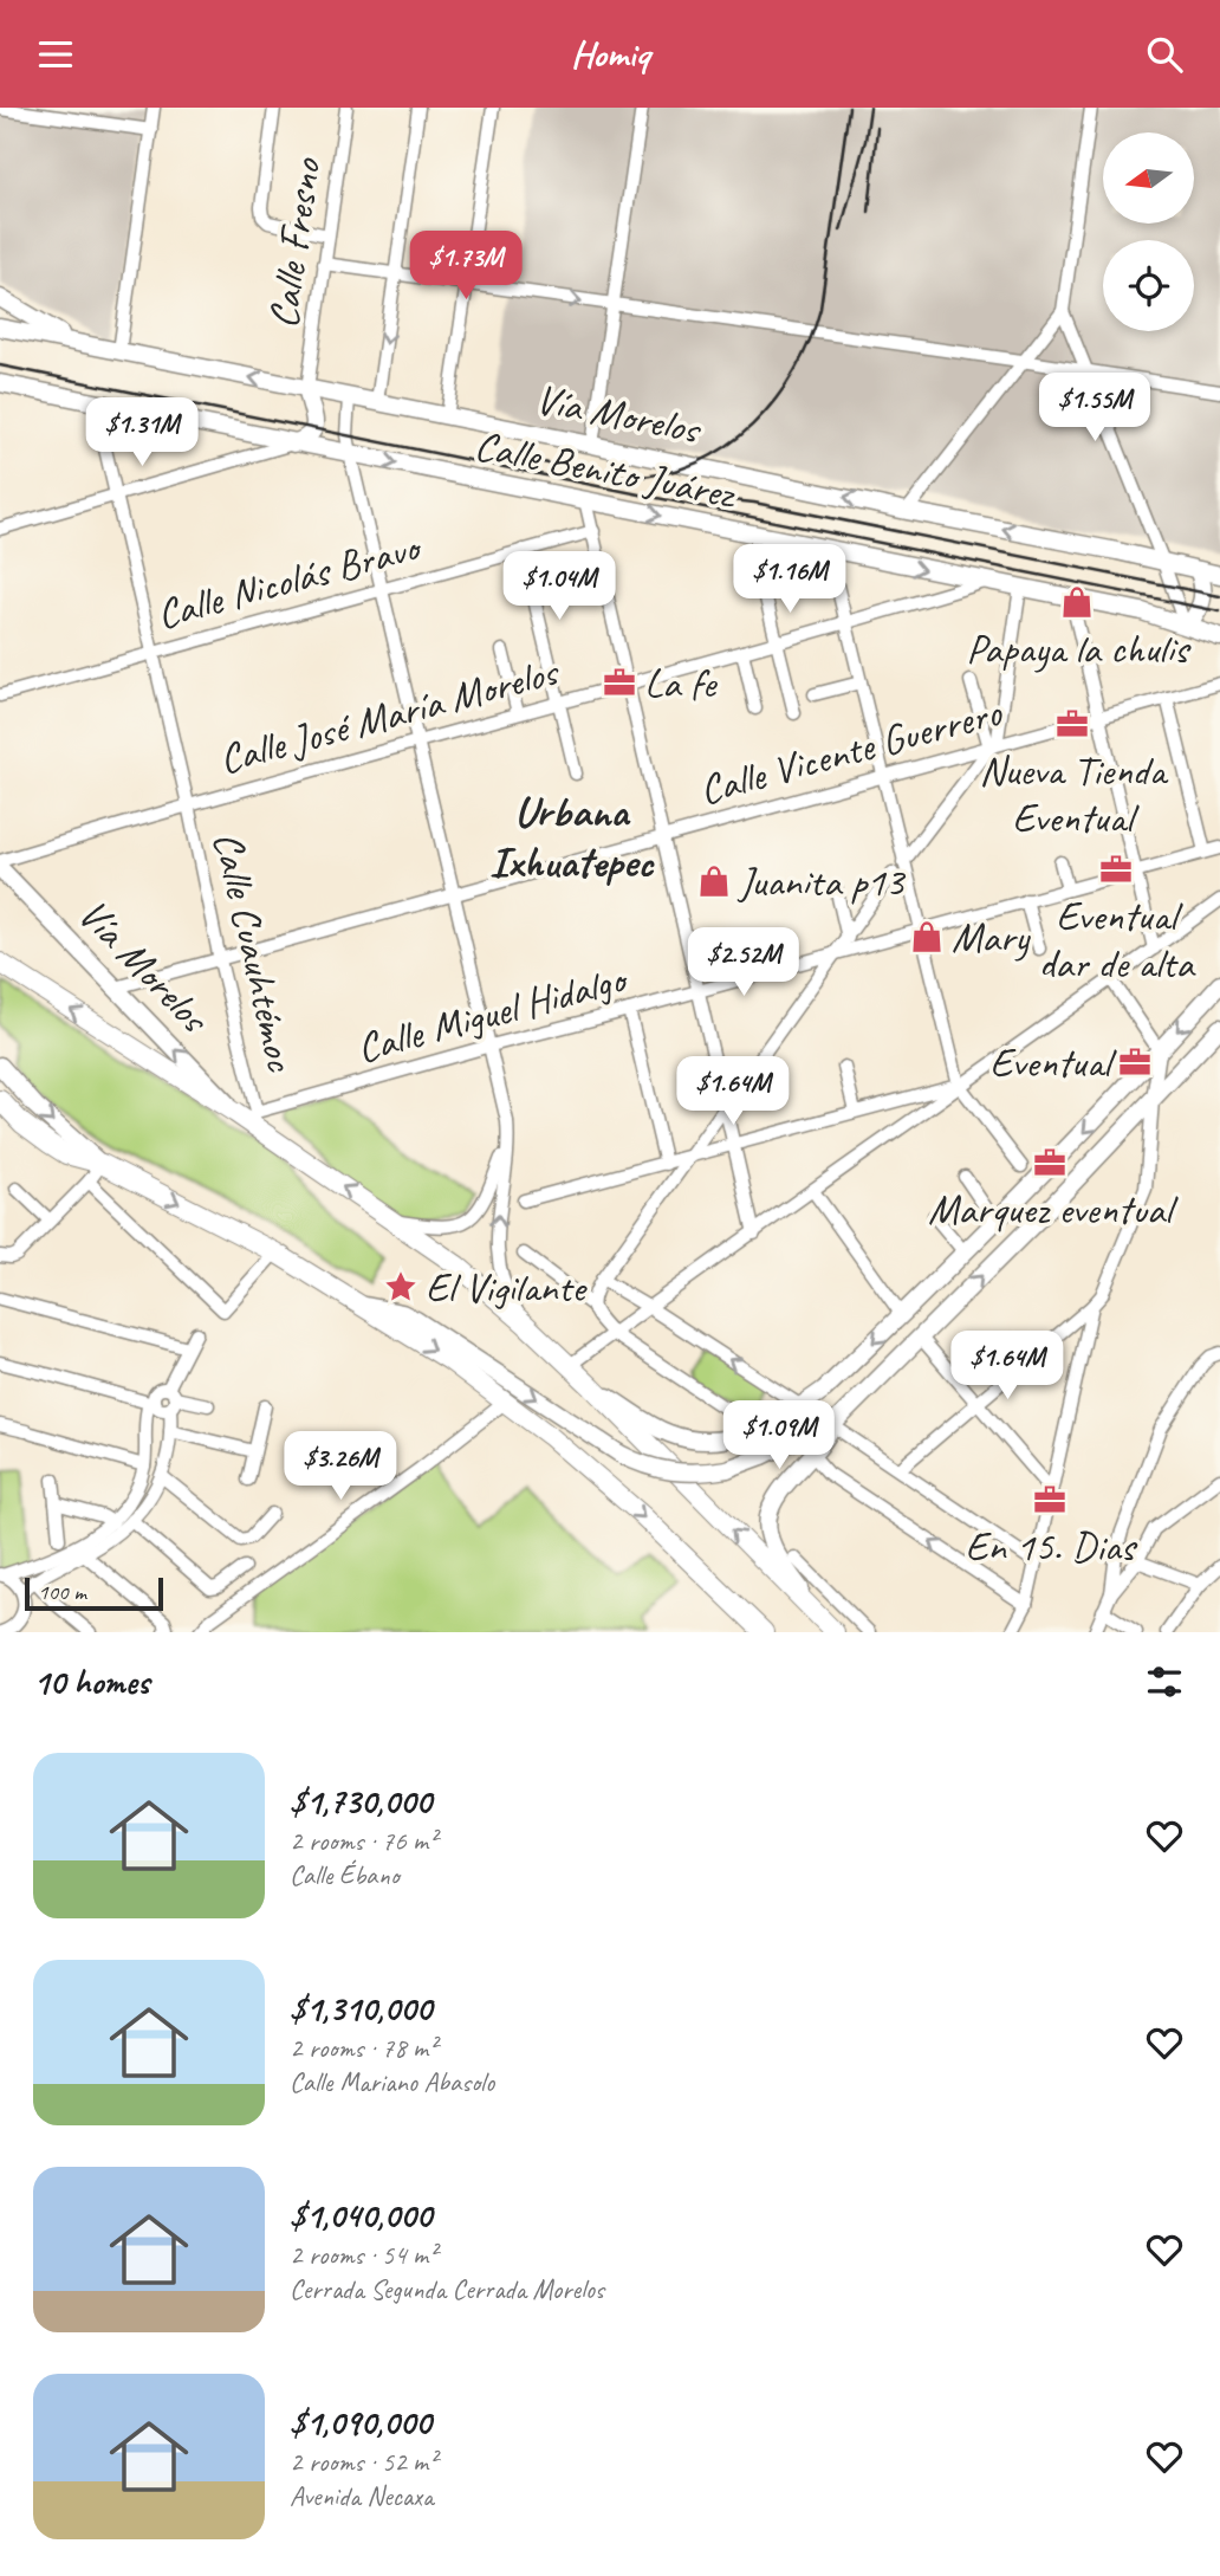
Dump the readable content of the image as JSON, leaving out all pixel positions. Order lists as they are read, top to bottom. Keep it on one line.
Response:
{"streets":{"main road":["Vía Morelos","Calle Benito Juárez"],"street":["Calle Fresno","Calle Nicolás Bravo","Calle José María Morelos","Calle Vicente Guerrero","Calle Cuauhtémoc","Calle Miguel Hidalgo"]},"crossings":[["Calle Fresno","Vía Morelos"],["Vía Morelos","Calle Vicente Guerrero"],["Vía Morelos","Calle Cuauhtémoc"],["Vía Morelos","Calle Miguel Hidalgo"],["Calle Benito Juárez","Calle José María Morelos"],["Calle Benito Juárez","Calle Cuauhtémoc"],["Calle Nicolás Bravo","Calle Cuauhtémoc"],["Calle José María Morelos","Calle Cuauhtémoc"],["Calle Vicente Guerrero","Calle Cuauhtémoc"],["Calle Cuauhtémoc","Calle Miguel Hidalgo"]],"one_way":["Vía Morelos","Calle Benito Juárez"],"districts":["Urbana Ixhuatepec"],"places":{"shop":["Papaya la chulis","Juanita p13","Mary"],"office":["La fe","Nueva Tienda Eventual","Eventual dar de alta","Eventual","Marquez eventual","En 15. Dias"],"place":["El Vigilante"]},"scale_bar":"100 m","north":"left","page":{"header":"Homiq","price":["$1.73M","$1.55M","$1.31M","$1.16M","$1.04M","$2.52M","$1.64M","$1.64M","$1.09M","$3.26M"],"scale":"100 m","heading":"10 homes","list":[{"name":"$1,730,000","note":"2 rooms · 76 m² · Calle Ébano"},{"name":"$1,310,000","note":"2 rooms · 78 m² · Calle Mariano Abasolo"},{"name":"$1,040,000","note":"2 rooms · 54 m² · Cerrada Segunda Cerrada Morelos"},{"name":"$1,090,000","note":"2 rooms · 52 m² · Avenida Necaxa"}]}}
